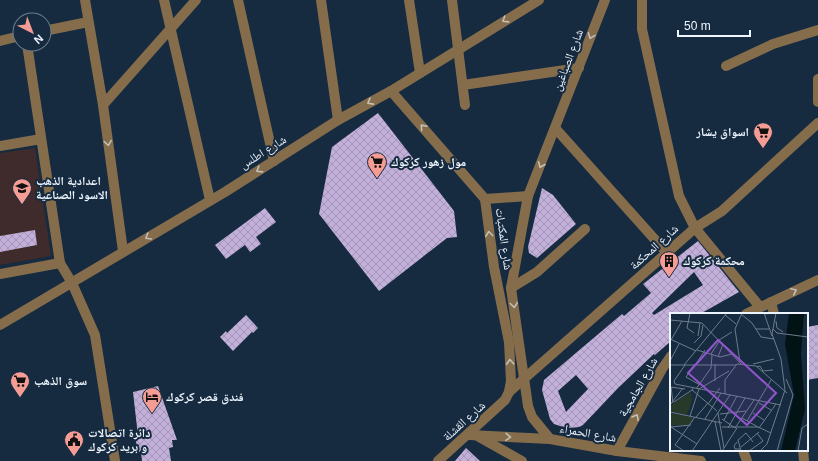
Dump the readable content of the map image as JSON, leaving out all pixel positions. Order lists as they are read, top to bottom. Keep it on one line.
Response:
{"streets":{"street":["شارع الصباغين","شارع اطلس","شارع المكتبات","شارع المحكمة","شارع الجامجية","شارع القشلة","شارع الحمراء"]},"crossings":[["شارع الصباغين","شارع المكتبات"],["شارع اطلس","شارع المكتبات"],["شارع المكتبات","شارع المحكمة"],["شارع المكتبات","شارع القشلة"],["شارع المكتبات","شارع الحمراء"],["شارع المحكمة","شارع القشلة"],["شارع الجامجية","شارع الحمراء"],["شارع القشلة","شارع الحمراء"]],"one_way":["شارع الصباغين","شارع اطلس","شارع الجامجية"],"places":{"supermarket":["اسواق يشار","مول زهور كركوك","سوق الذهب"],"school or university":["اعدادية الذهب الاسود الصناعية"],"building":["محكمة كركوك"],"hotel":["فندق قصر كركوك"],"public building":["دائرة اتصالات و بريد كركوك"]},"scale_bar":"50 m","north":"bottom right"}
